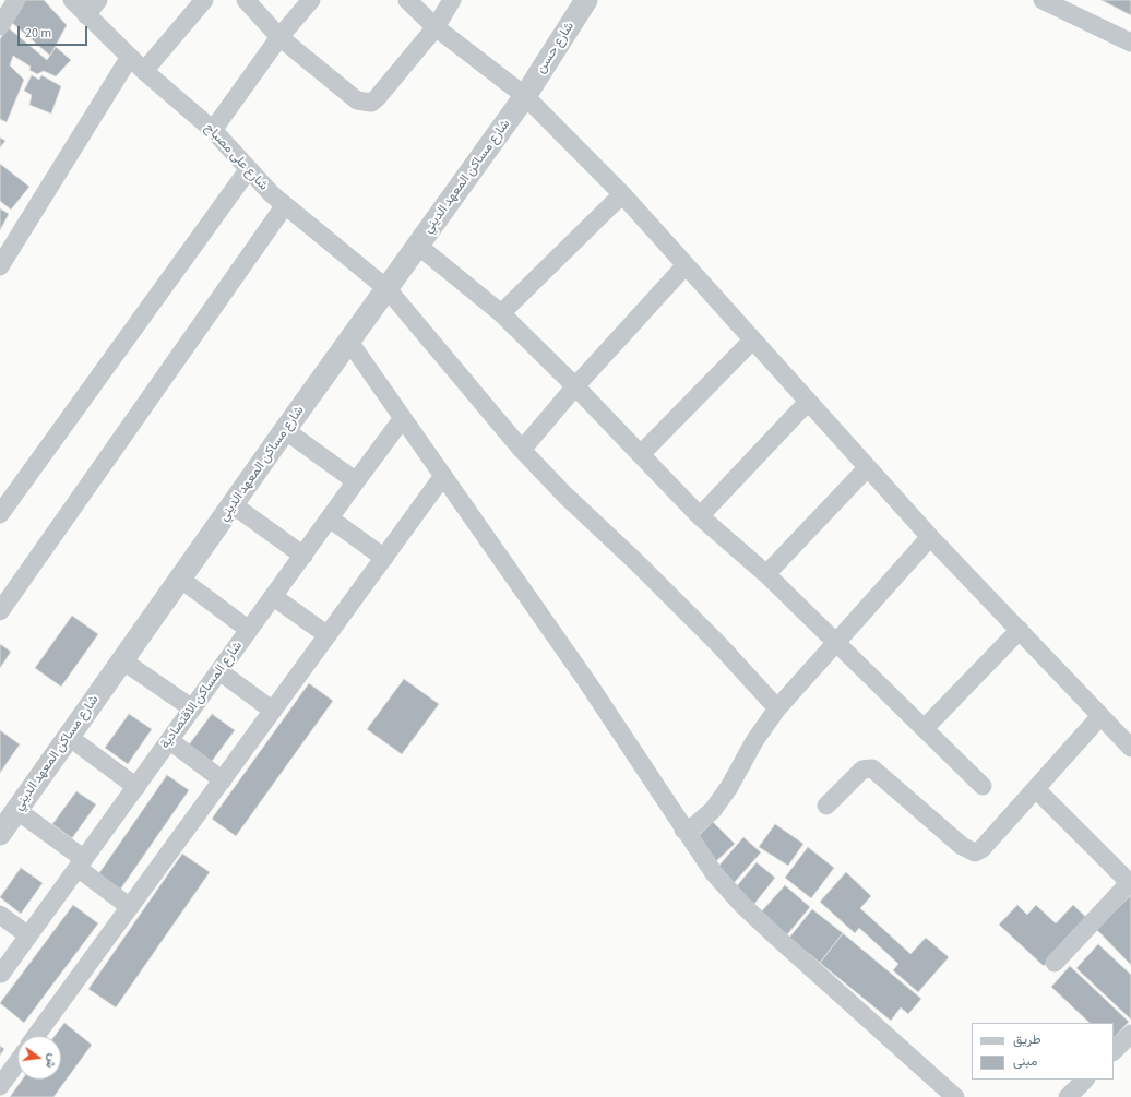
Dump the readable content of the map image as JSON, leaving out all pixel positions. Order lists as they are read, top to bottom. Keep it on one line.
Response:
{"streets":{"street":["شارع حسن","شارع على مصباح","شارع مساكن المعهد الديني","شارع المساكن الاقتصادية"]},"crossings":[["شارع حسن","شارع مساكن المعهد الديني"],["شارع على مصباح","شارع مساكن المعهد الديني"]],"legend":["طريق","مبنى"],"scale_bar":"20 m","north":"right"}
